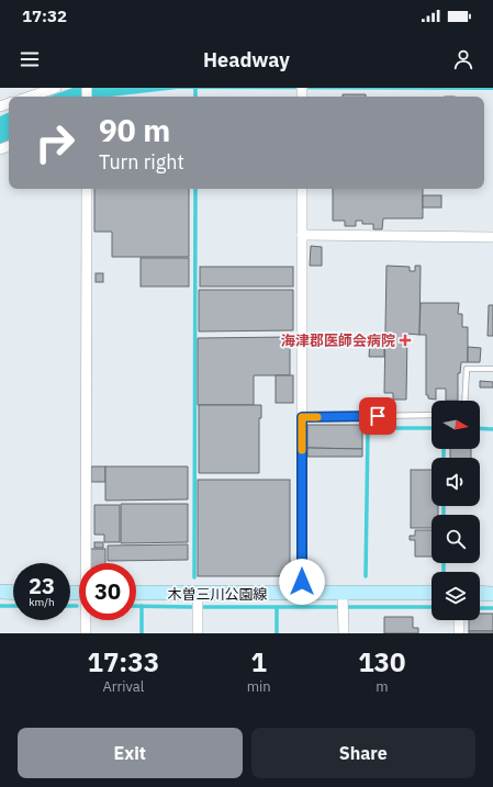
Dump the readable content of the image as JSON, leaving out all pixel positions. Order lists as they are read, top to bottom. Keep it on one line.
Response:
{"streets":{"main road":["木曽三川公園線"]},"places":{"health":["海津郡医師会病院"]},"north":"right","page":{"status":"17:32","header":"Headway","turn":["90 m","Turn right"],"speed":"23 km/h","limit":"30","eta":["17:33","Arrival","1","min","130","m"],"buttons":["Exit","Share"]}}
